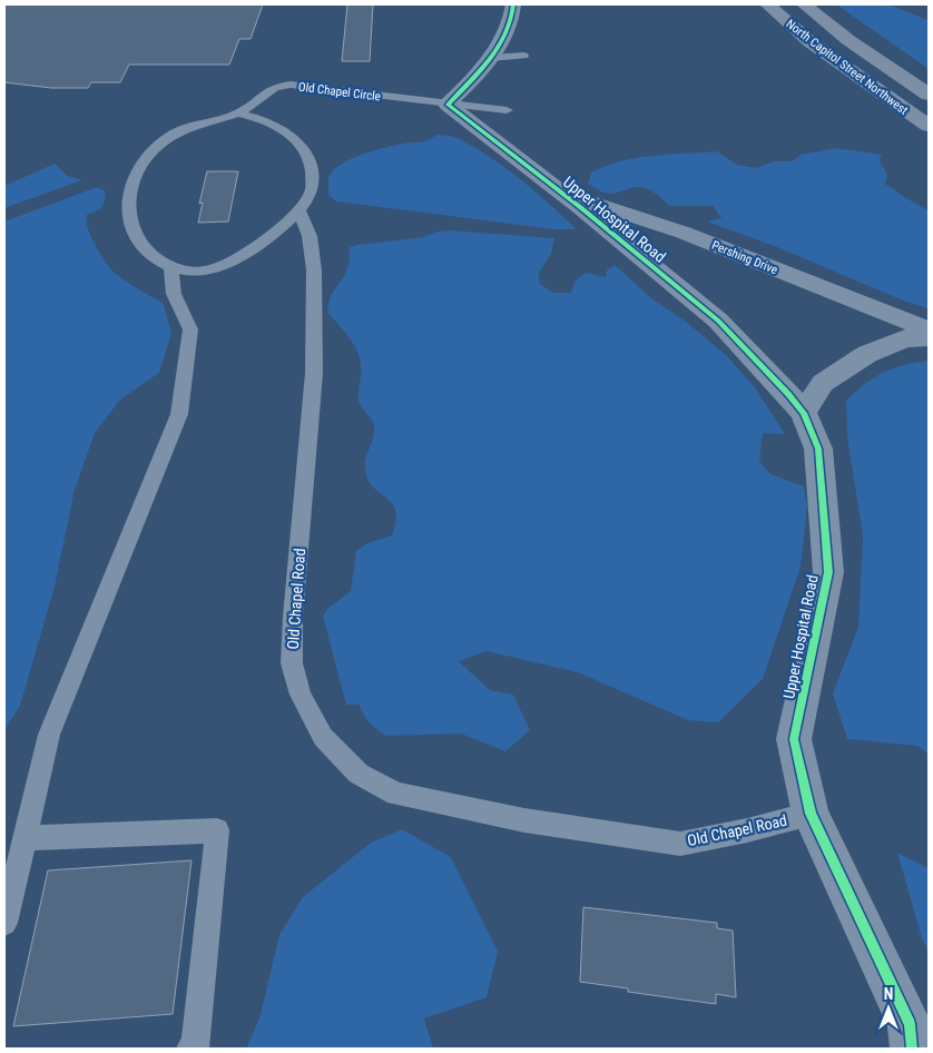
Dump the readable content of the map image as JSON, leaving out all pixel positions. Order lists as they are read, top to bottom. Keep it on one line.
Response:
{"streets":{"main road":["North Capitol Street Northwest"],"street":["Upper Hospital Road","Pershing Drive"],"lane":["Old Chapel Circle","Old Chapel Road"]},"crossings":[["Old Chapel Circle","Upper Hospital Road"],["Old Chapel Circle","Old Chapel Road"],["Upper Hospital Road","Pershing Drive"],["Upper Hospital Road","Old Chapel Road"]],"north":"top"}
